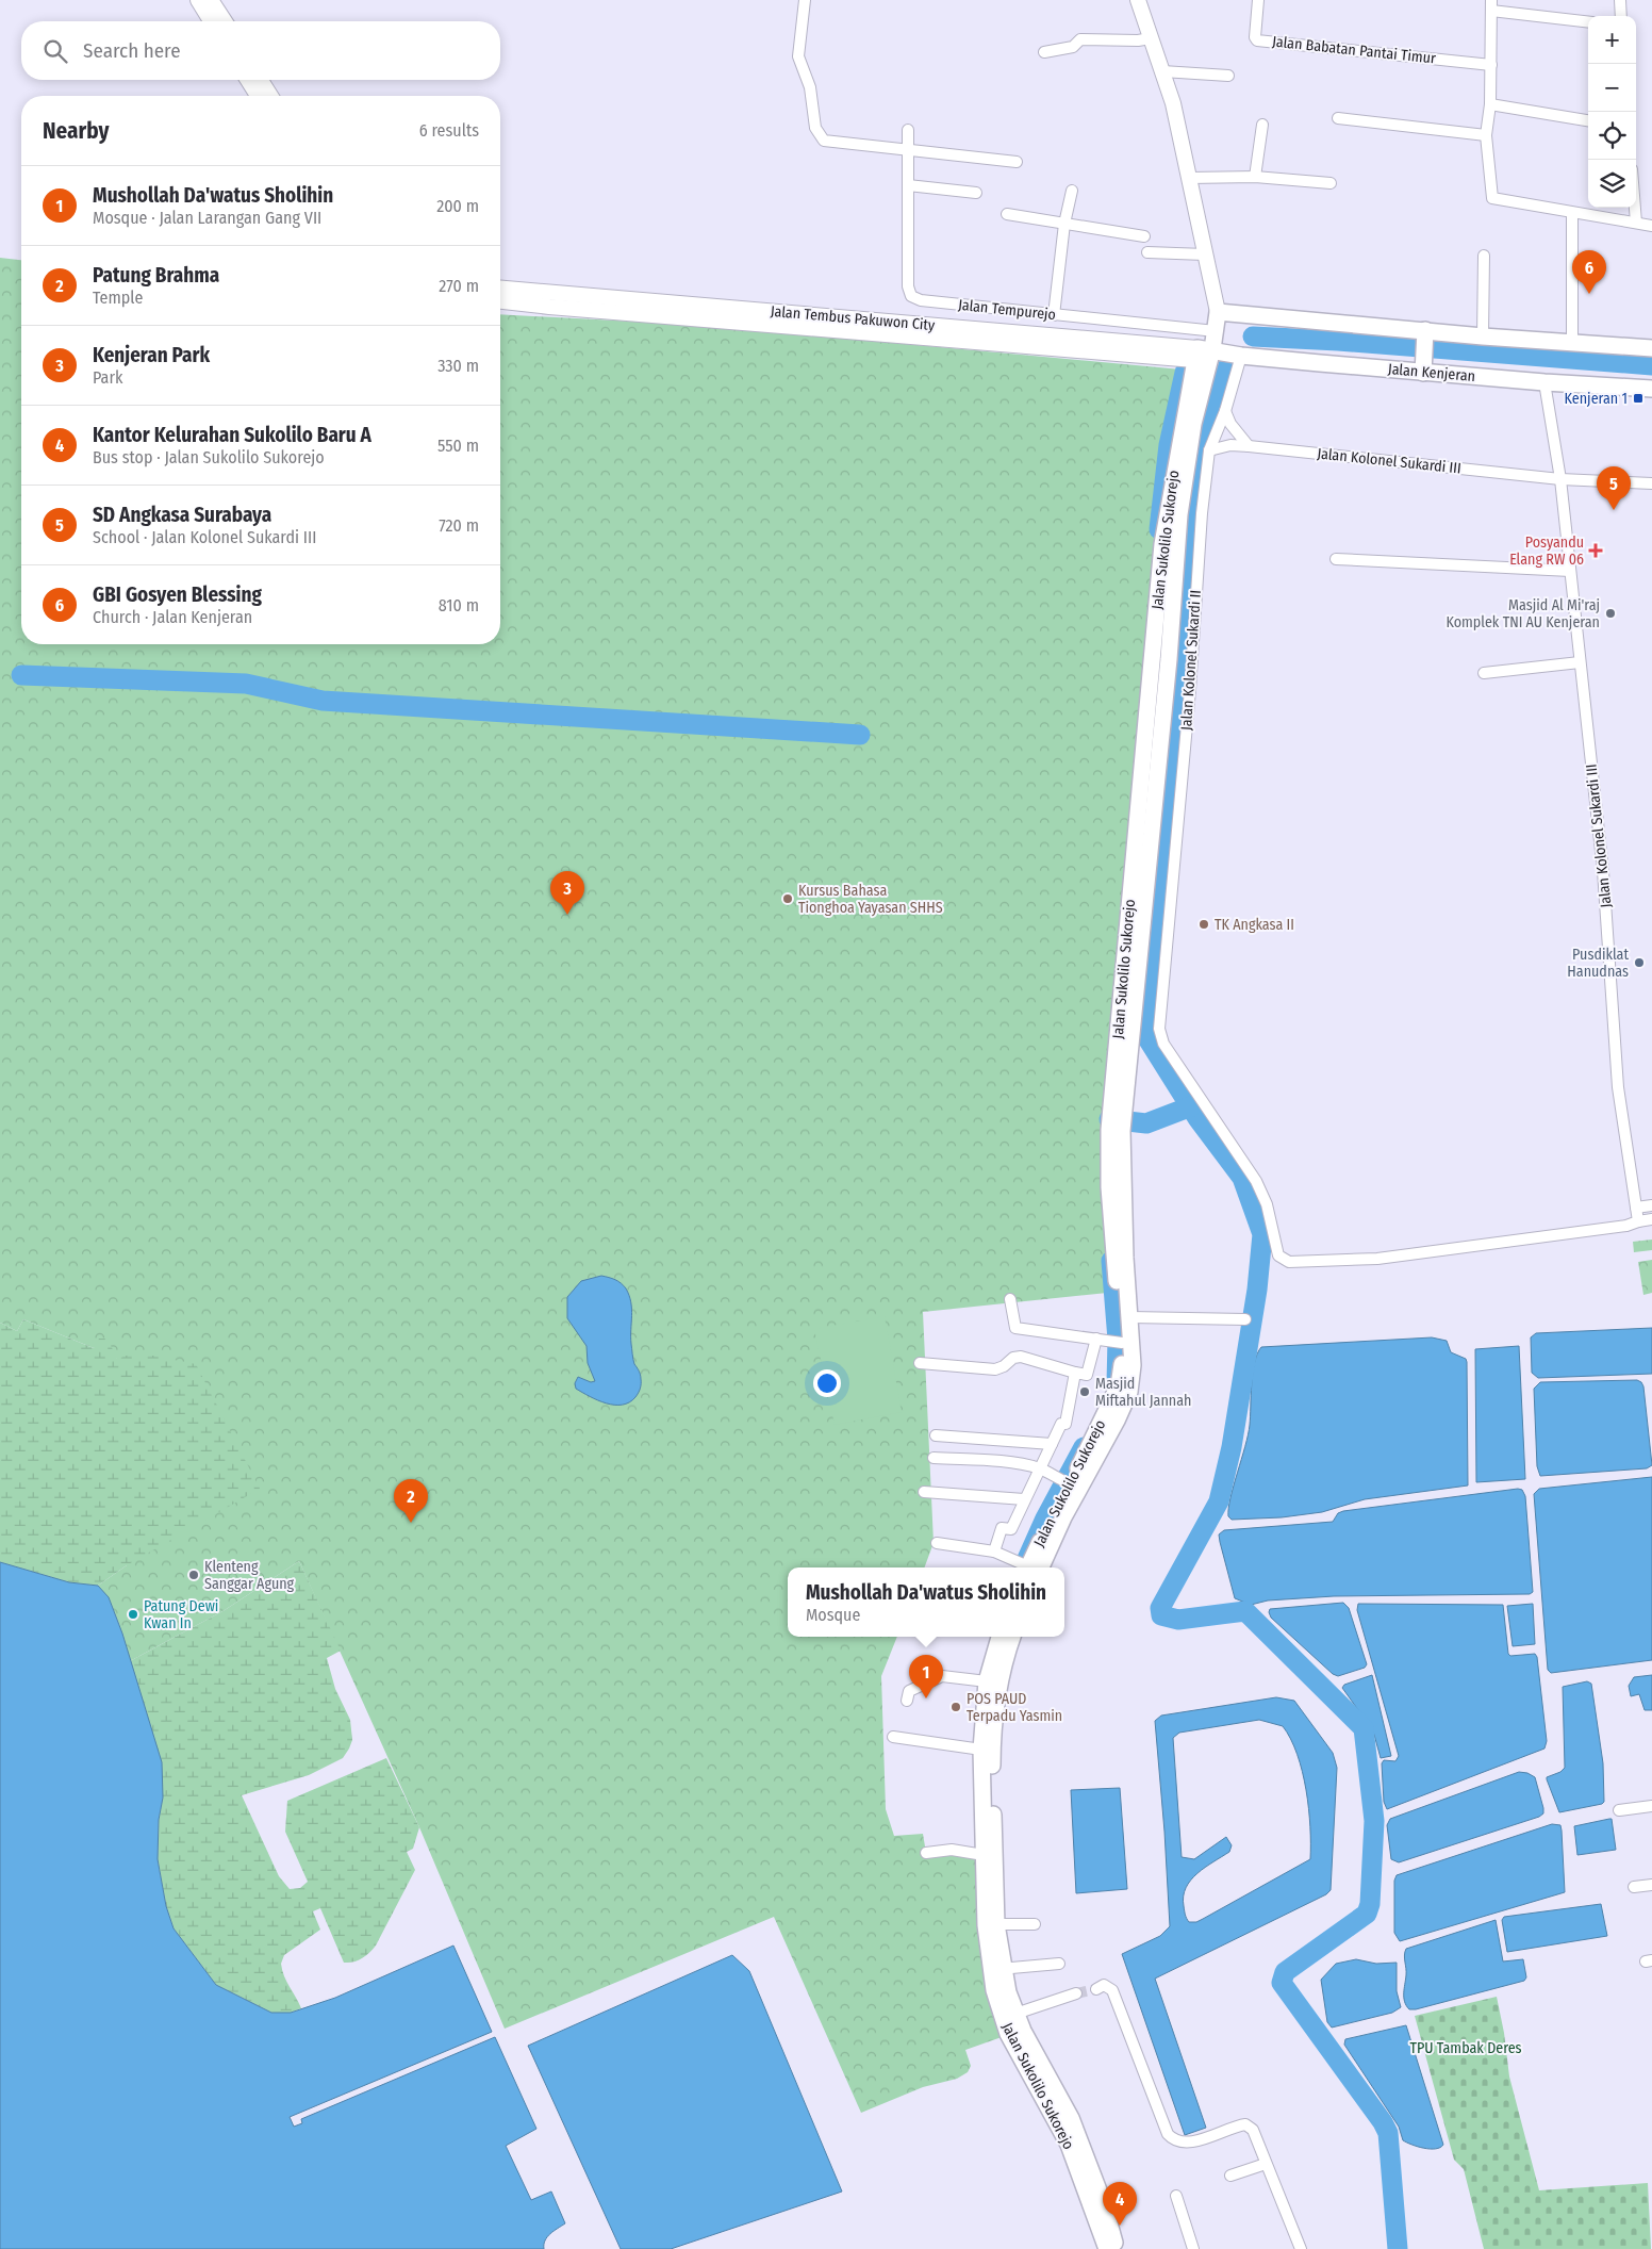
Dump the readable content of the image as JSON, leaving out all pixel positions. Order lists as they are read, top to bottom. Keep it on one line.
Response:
{"streets":{"main road":["Jalan Kenjeran","Jalan Sukolilo Sukorejo"],"street":["Jalan Babatan Pantai Timur","Jalan Tempurejo","Jalan Tembus Pakuwon City","Jalan Kolonel Sukardi III","Jalan Kolonel Sukardi II"]},"crossings":[["Jalan Tembus Pakuwon City","Jalan Kenjeran"],["Jalan Tembus Pakuwon City","Jalan Sukolilo Sukorejo"],["Jalan Kenjeran","Jalan Kolonel Sukardi III"],["Jalan Kenjeran","Jalan Sukolilo Sukorejo"],["Jalan Kenjeran","Jalan Kolonel Sukardi II"],["Jalan Kolonel Sukardi III","Jalan Kolonel Sukardi II"]],"parks":["TPU Tambak Deres"],"places":{"transit":["Kenjeran 1"],"health":["Posyandu Elang RW 06"],"other":["Masjid Al Mi'raj Komplek TNI AU Kenjeran","Kursus Bahasa Tionghoa Yayasan SHHS","TK Angkasa II","Pusdiklat Hanudnas","Masjid Miftahul Jannah","Klenteng Sanggar Agung","Patung Dewi Kwan In","POS PAUD Terpadu Yasmin"]},"page":{"map_buttons":["+","−"],"search":"Search here","heading":["Nearby","6 results"],"list":[{"mark":"1","name":"Mushollah Da'watus Sholihin","note":"Mosque · Jalan Larangan Gang VII","value":"200 m"},{"mark":"2","name":"Patung Brahma","note":"Temple","value":"270 m"},{"mark":"3","name":"Kenjeran Park","note":"Park","value":"330 m"},{"mark":"4","name":"Kantor Kelurahan Sukolilo Baru A","note":"Bus stop · Jalan Sukolilo Sukorejo","value":"550 m"},{"mark":"5","name":"SD Angkasa Surabaya","note":"School · Jalan Kolonel Sukardi III","value":"720 m"},{"mark":"6","name":"GBI Gosyen Blessing","note":"Church · Jalan Kenjeran","value":"810 m"}],"pins":["6","5","3","2","1","4"],"popup":["Mushollah Da'watus Sholihin","Mosque"]}}
